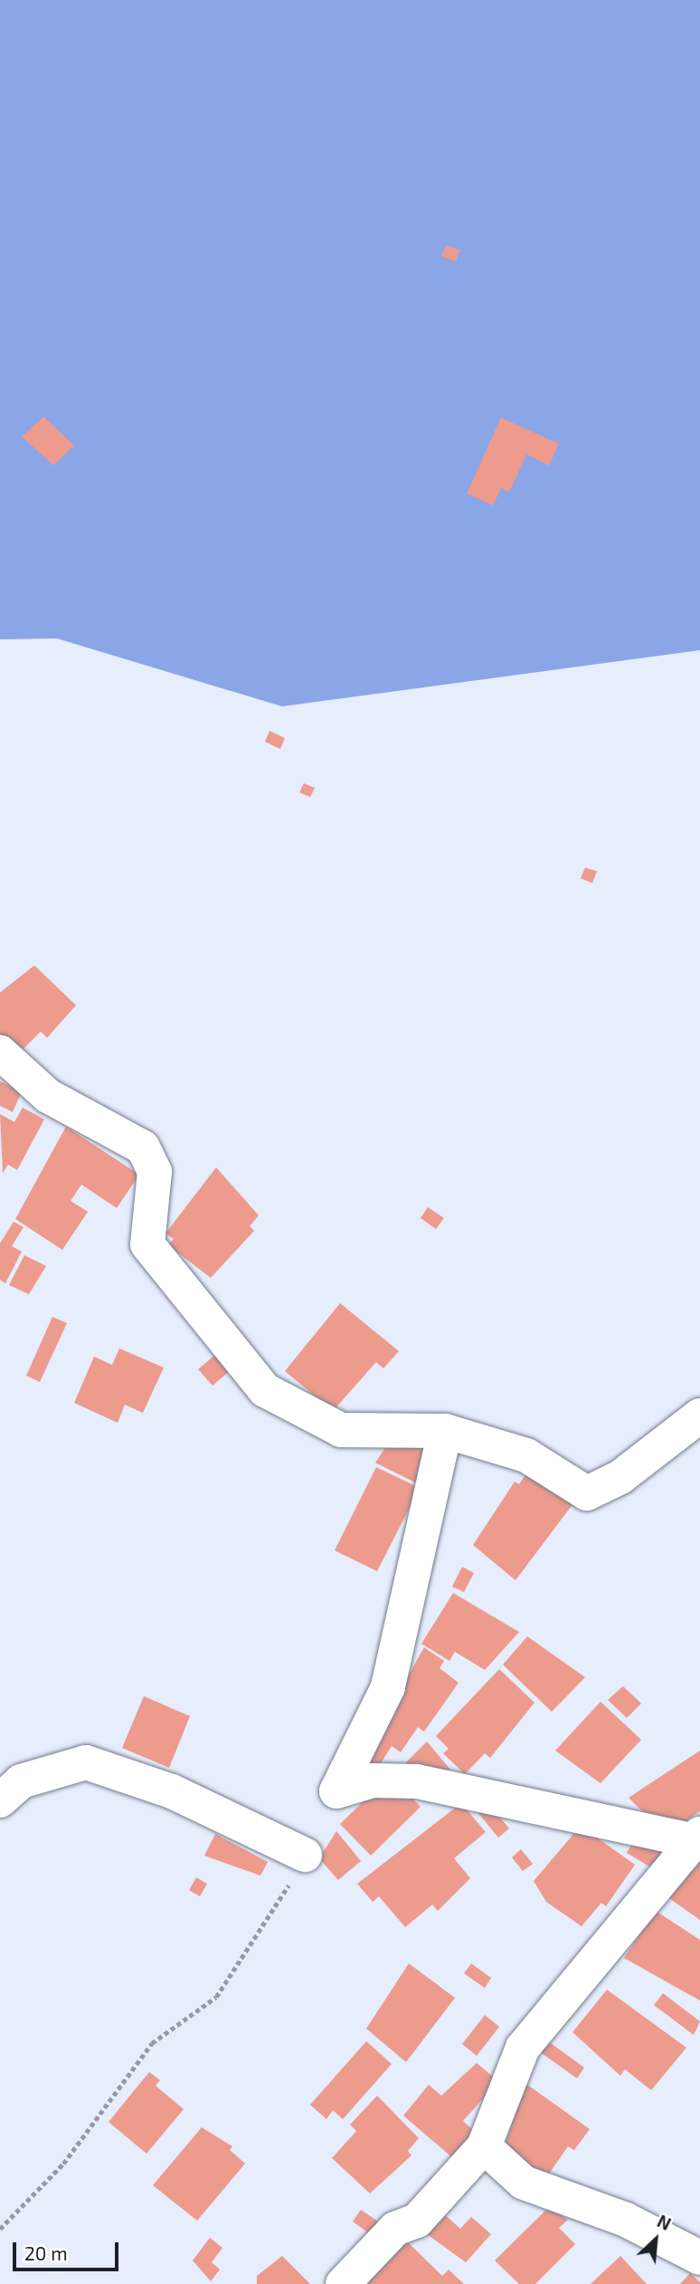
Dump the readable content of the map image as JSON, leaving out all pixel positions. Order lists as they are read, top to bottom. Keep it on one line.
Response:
{"scale_bar":"20 m","north":"top right"}
